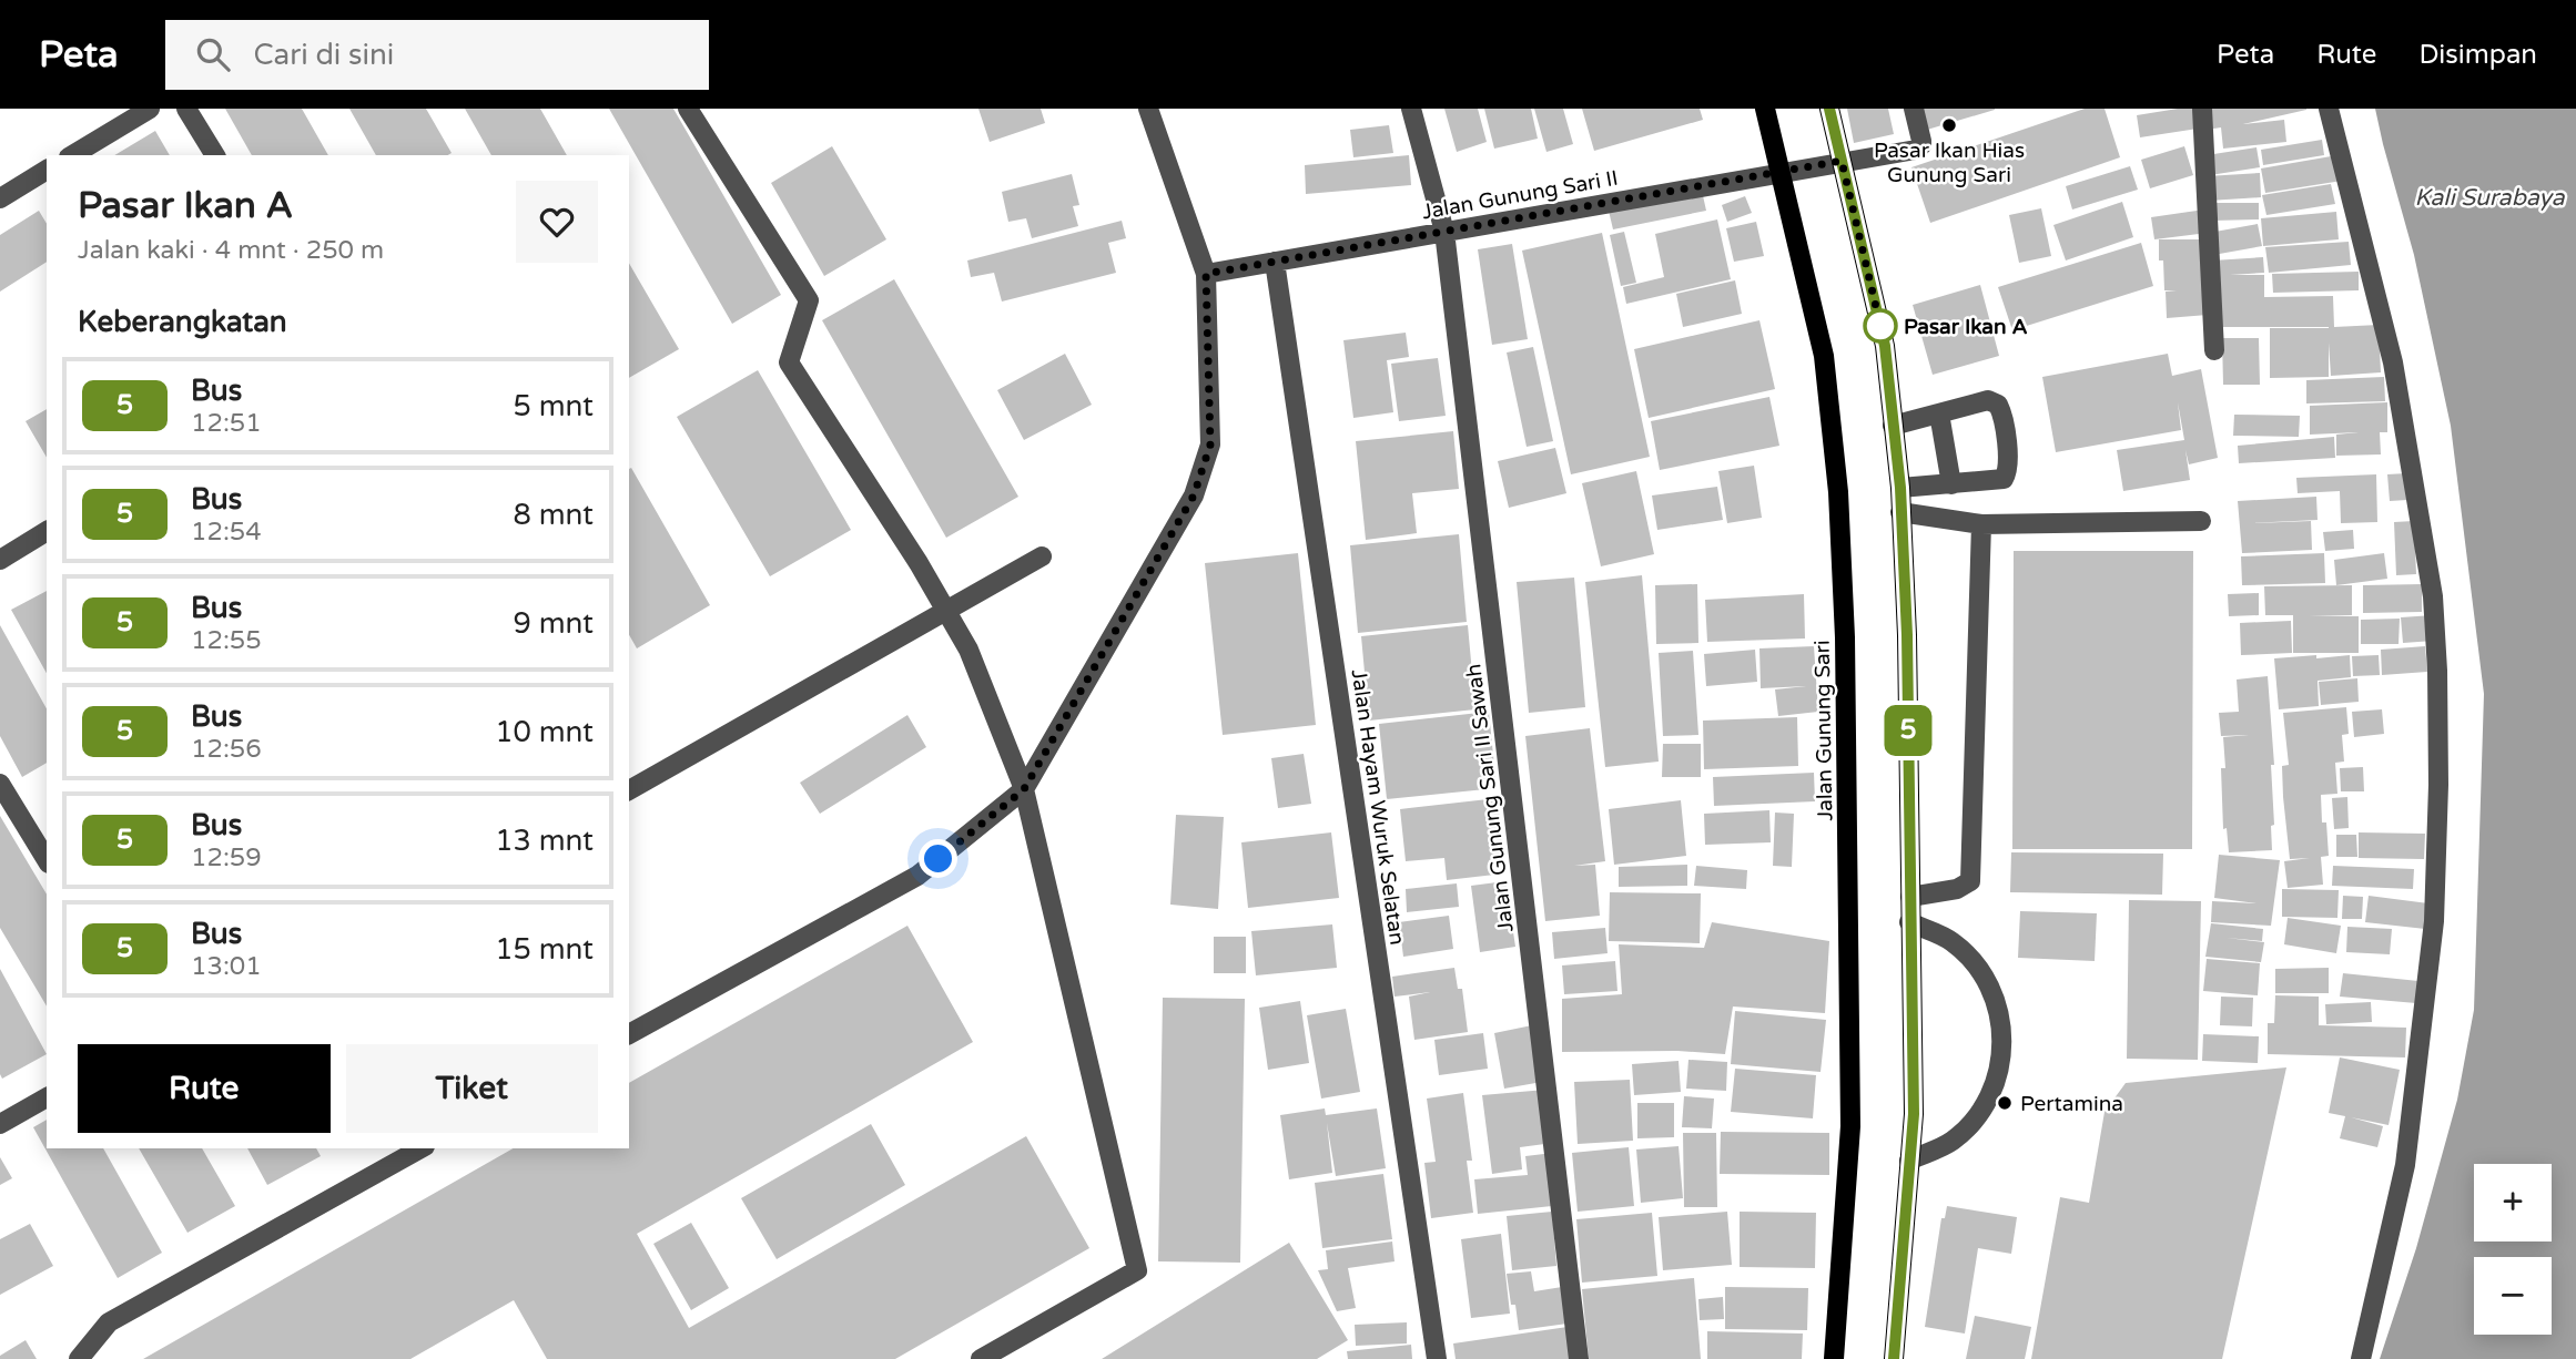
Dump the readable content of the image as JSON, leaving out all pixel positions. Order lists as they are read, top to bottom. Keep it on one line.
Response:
{"streets":{"main road":["Jalan Gunung Sari"],"street":["Jalan Gunung Sari II","Jalan Gunung Sari II Sawah","Jalan Hayam Wuruk Selatan"]},"crossings":[["Jalan Gunung Sari II","Jalan Gunung Sari"],["Jalan Gunung Sari II","Jalan Gunung Sari II Sawah"],["Jalan Gunung Sari II","Jalan Hayam Wuruk Selatan"]],"water":["Kali Surabaya"],"places":["Pasar Ikan Hias Gunung Sari","Pasar Ikan A","Pertamina"],"lines":["bus line 5"],"page":{"header":"Peta","search":"Cari di sini","nav":["Peta","Rute","Disimpan"],"on_map":"5","heading":[["Pasar Ikan A","Jalan kaki · 4 mnt · 250 m"],"Keberangkatan"],"list":[{"mark":"5","name":"Bus","note":"12:51","value":"5 mnt"},{"mark":"5","name":"Bus","note":"12:54","value":"8 mnt"},{"mark":"5","name":"Bus","note":"12:55","value":"9 mnt"},{"mark":"5","name":"Bus","note":"12:56","value":"10 mnt"},{"mark":"5","name":"Bus","note":"12:59","value":"13 mnt"},{"mark":"5","name":"Bus","note":"13:01","value":"15 mnt"}],"buttons":["Rute","Tiket"],"map_buttons":["+","−"]}}
